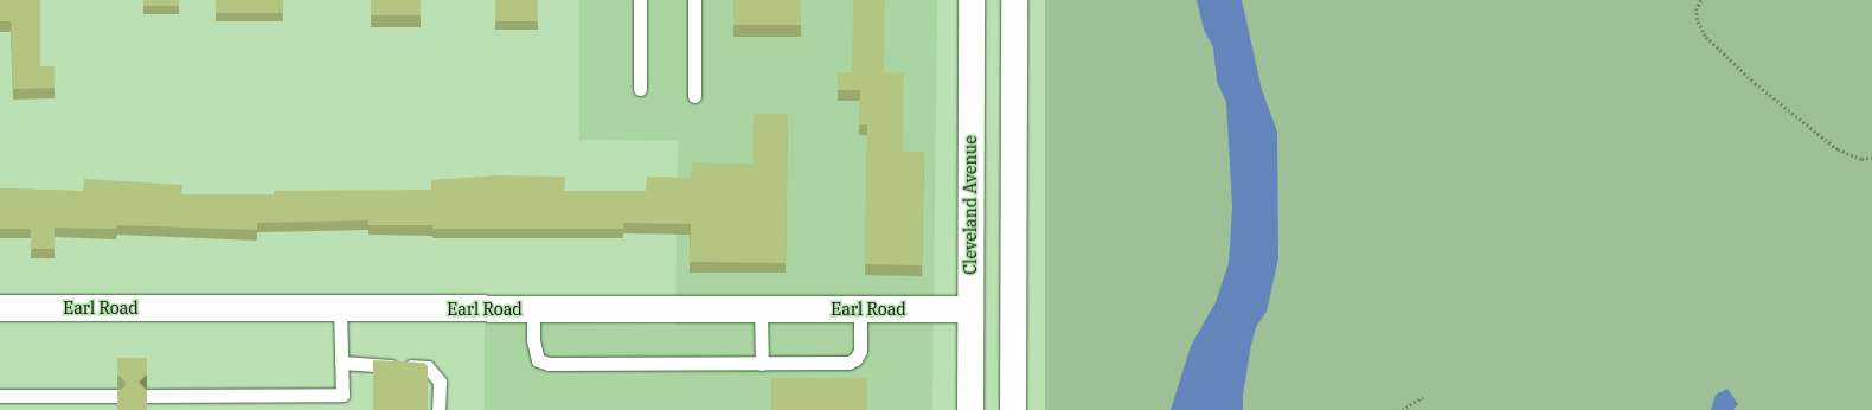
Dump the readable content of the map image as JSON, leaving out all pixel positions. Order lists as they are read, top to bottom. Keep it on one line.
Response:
{"streets":{"street":["Cleveland Avenue","Earl Road"]},"crossings":[["Cleveland Avenue","Earl Road"]]}
